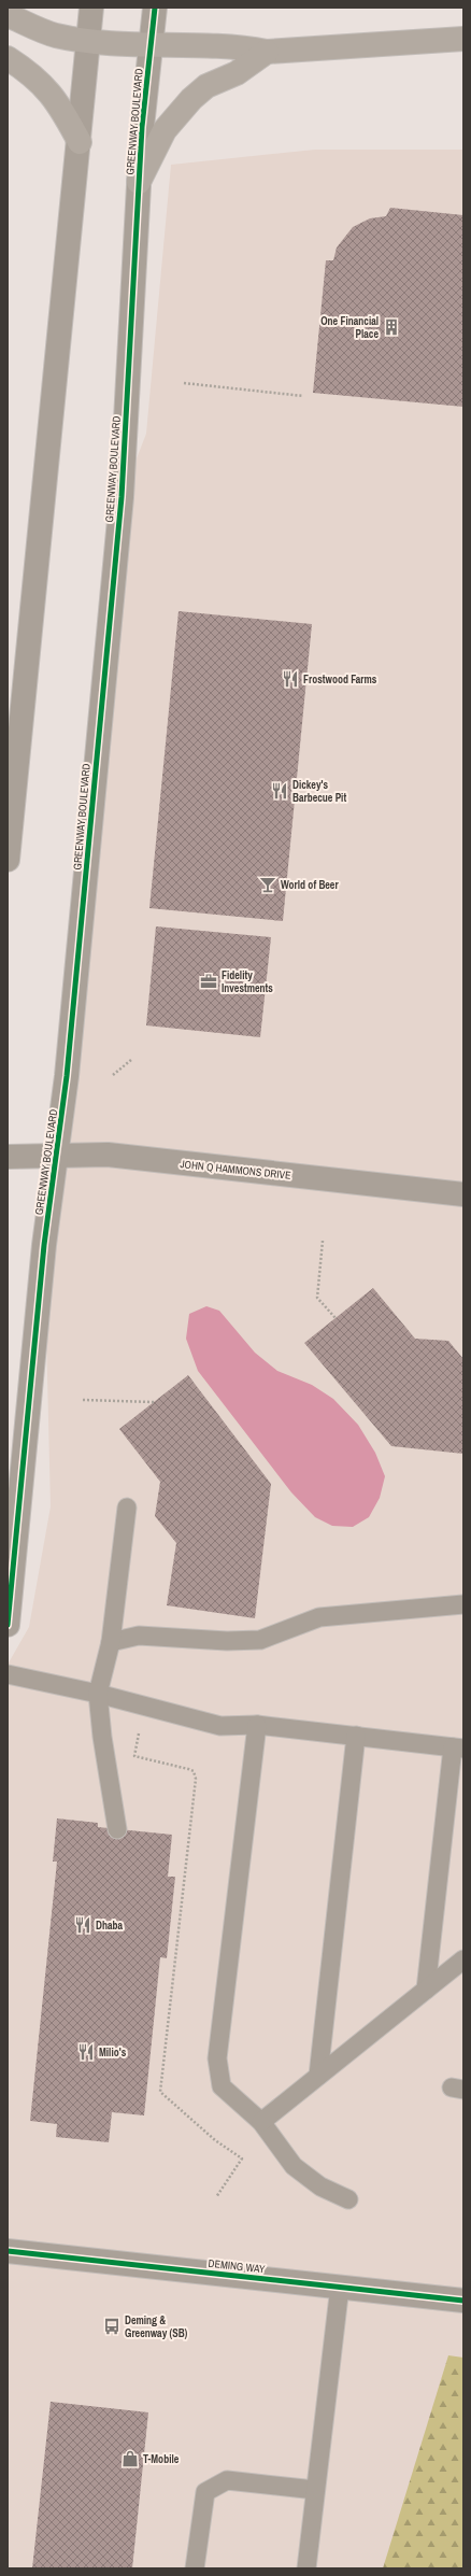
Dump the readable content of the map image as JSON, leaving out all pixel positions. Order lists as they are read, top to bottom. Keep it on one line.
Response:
{"streets":{"street":["GREENWAY BOULEVARD","JOHN Q HAMMONS DRIVE","DEMING WAY"]},"crossings":[["GREENWAY BOULEVARD","JOHN Q HAMMONS DRIVE"]],"places":{"building":["One Financial Place"],"restaurant":["Frostwood Farms","Dickey's Barbecue Pit","Dhaba","Milio's"],"bar":["World of Beer"],"office":["Fidelity Investments"],"bus stop":["Deming & Greenway (SB)"],"shop":["T-Mobile"]}}
